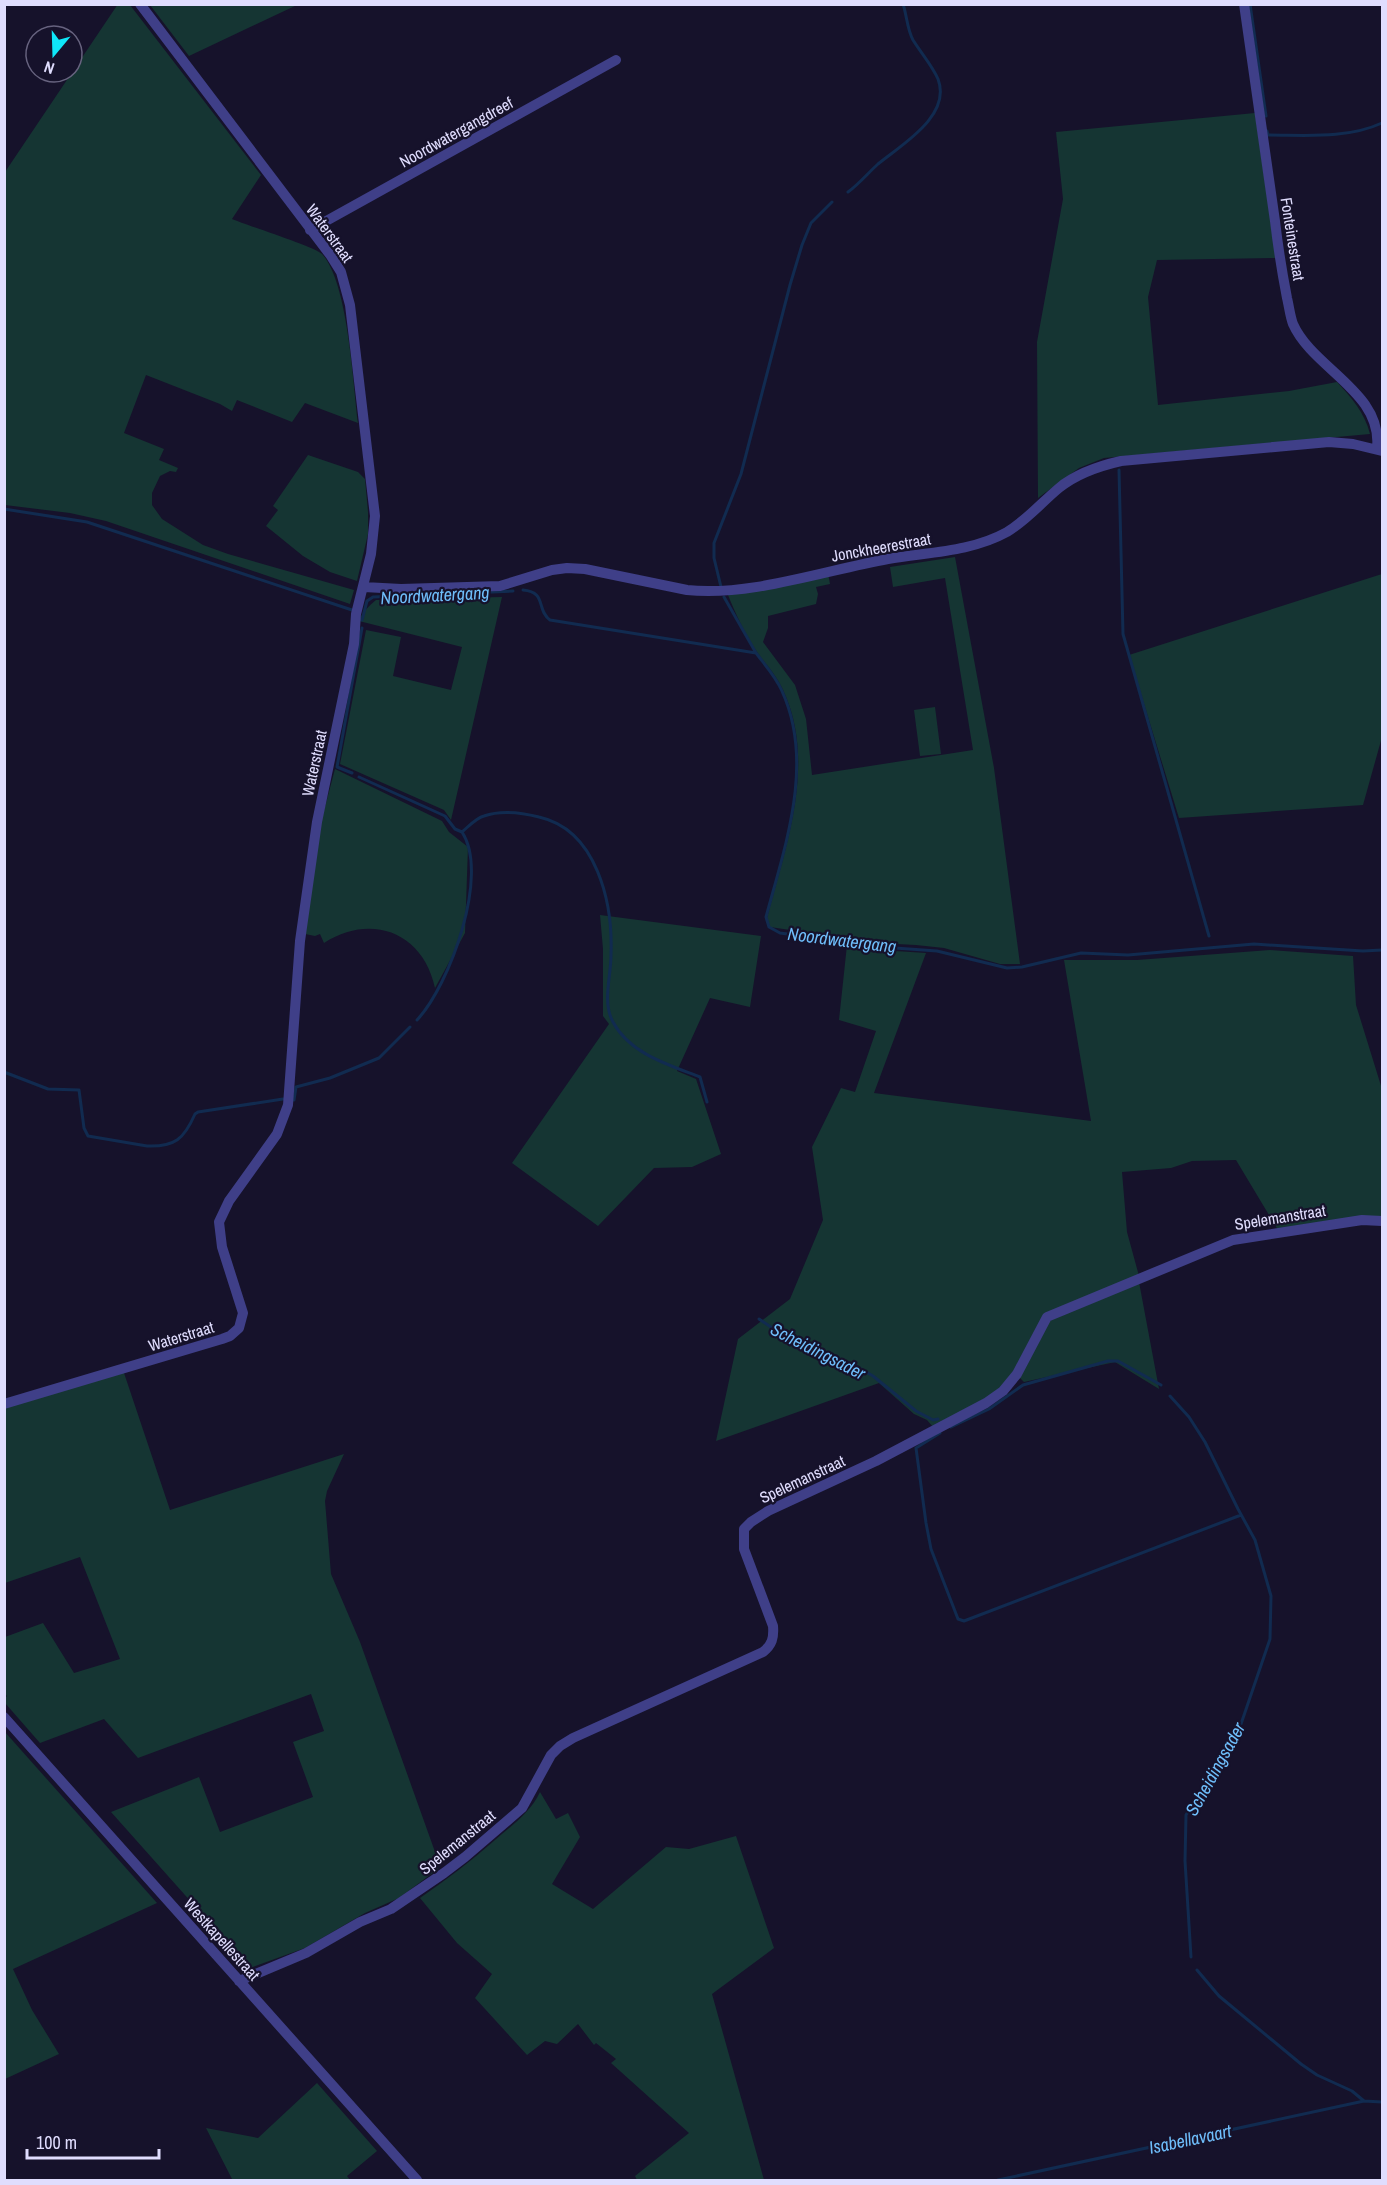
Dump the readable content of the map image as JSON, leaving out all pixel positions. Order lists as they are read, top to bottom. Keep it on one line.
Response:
{"streets":{"street":["Noordwatergangdreef","Waterstraat","Fonteinestraat","Jonckheerestraat","Spelemanstraat","Westkapellestraat"]},"crossings":[["Noordwatergangdreef","Waterstraat"],["Waterstraat","Jonckheerestraat"],["Fonteinestraat","Jonckheerestraat"],["Spelemanstraat","Westkapellestraat"]],"water":["Noordwatergang","Scheidingsader","Isabellavaart"],"scale_bar":"100 m","north":"bottom"}
